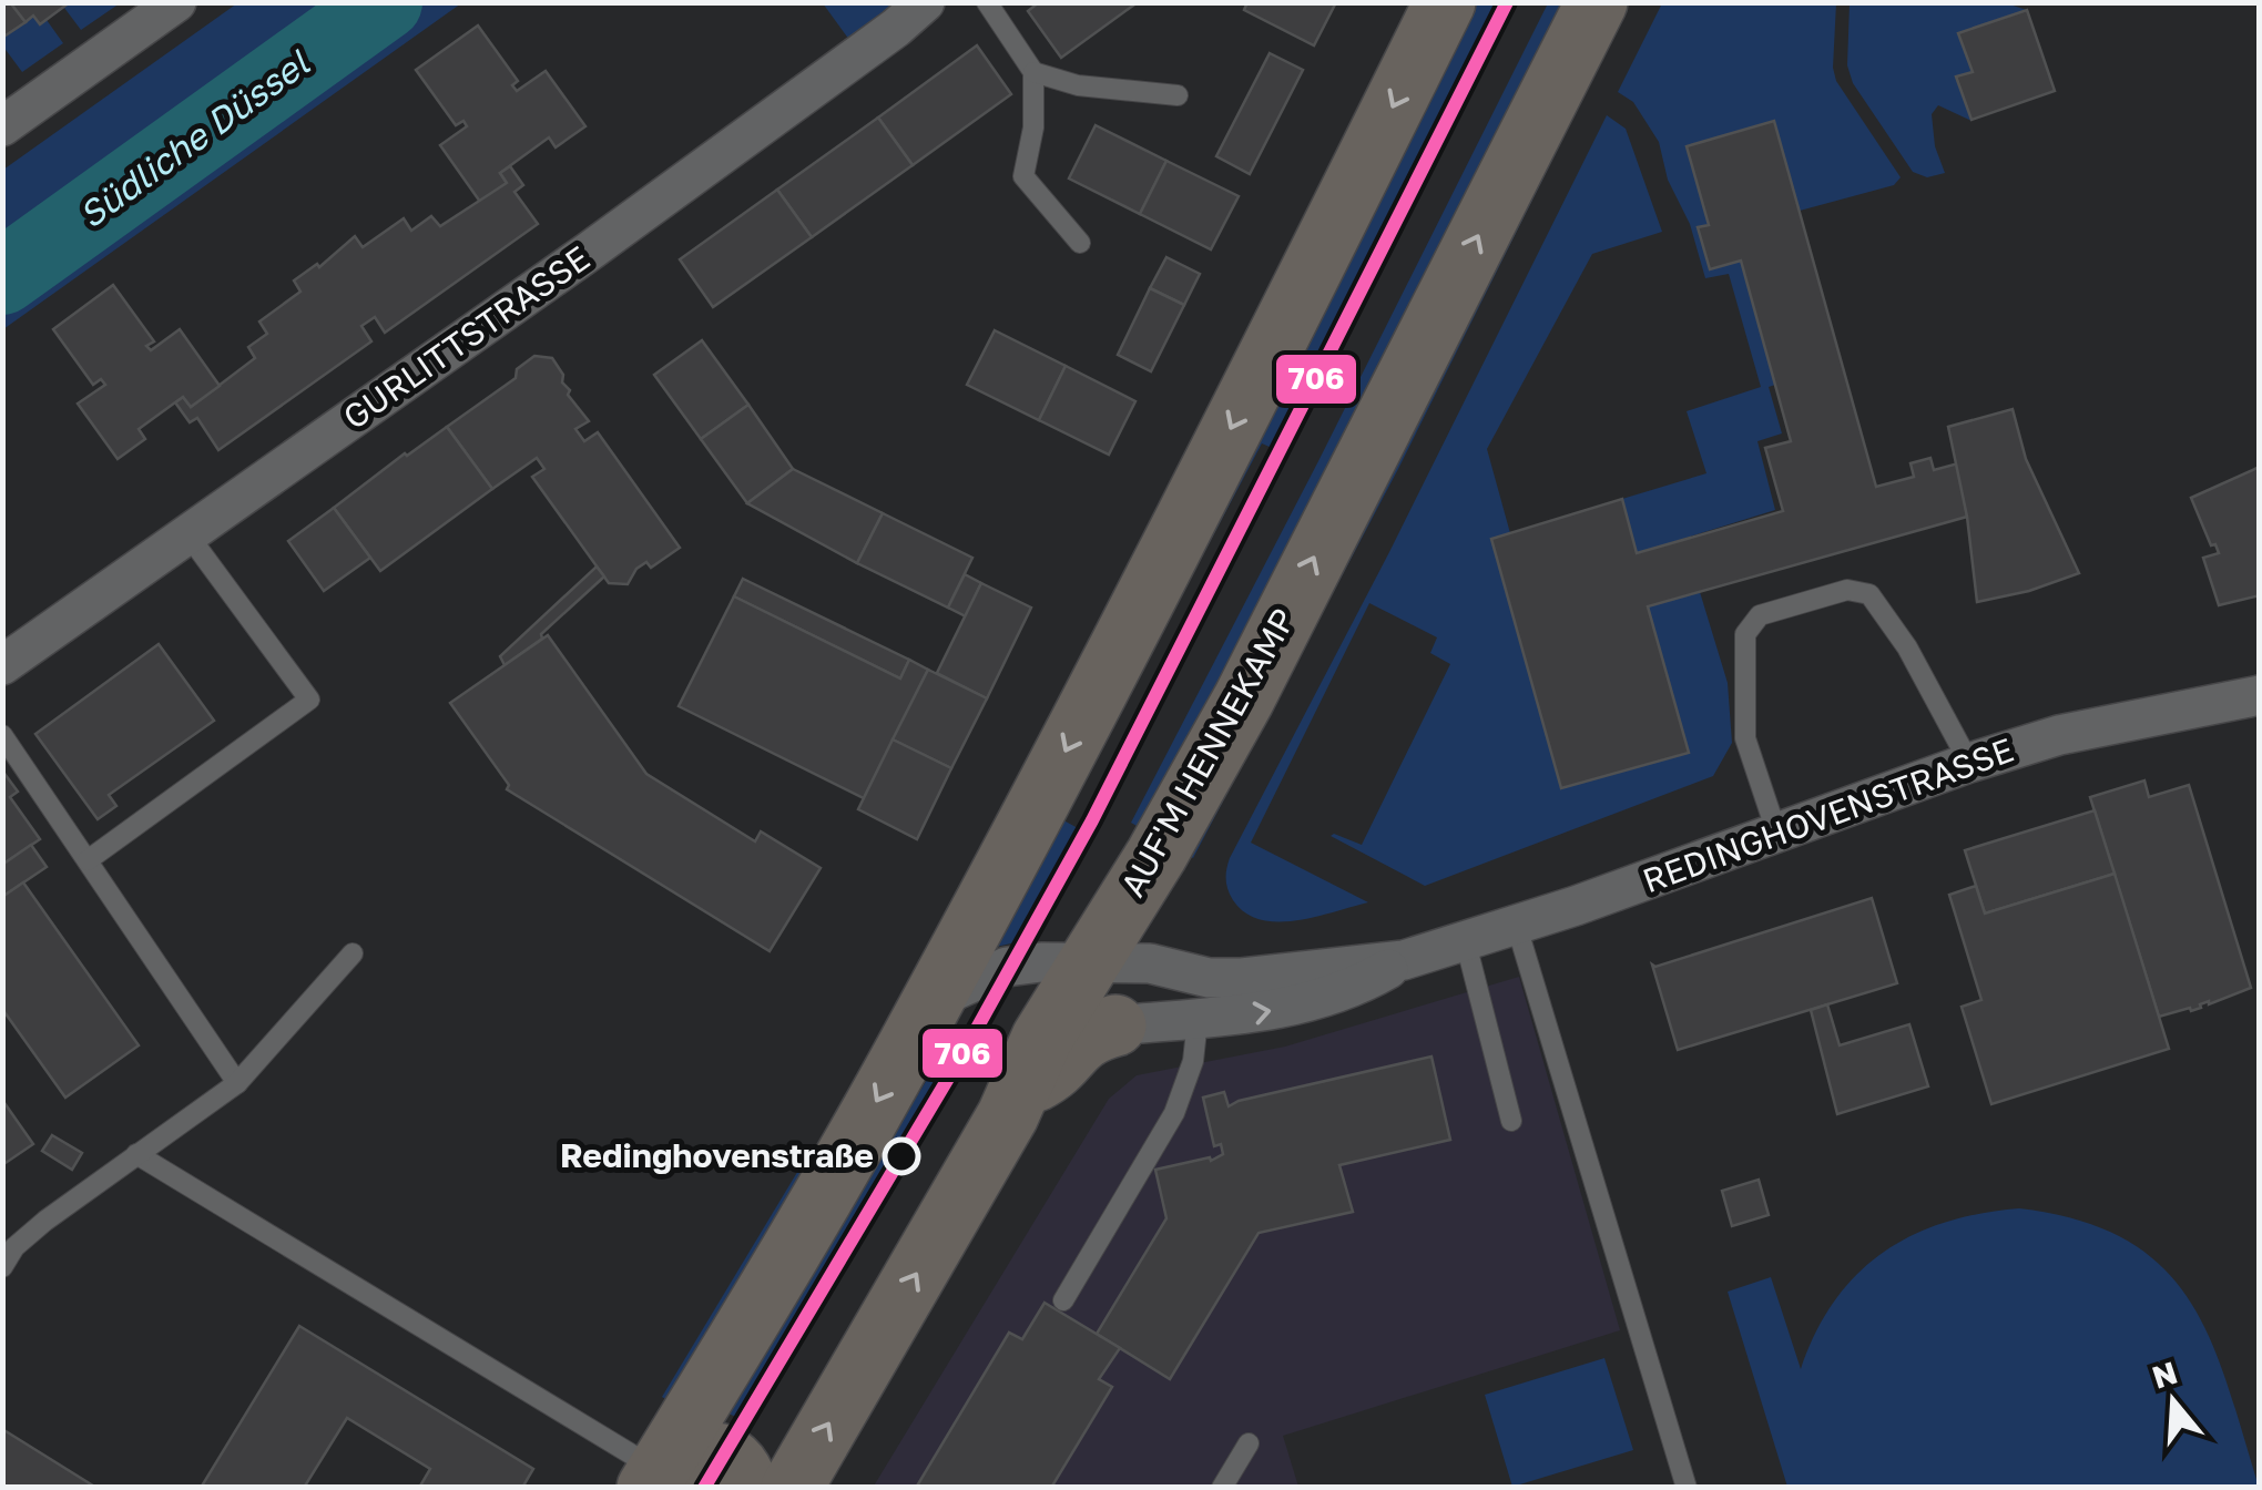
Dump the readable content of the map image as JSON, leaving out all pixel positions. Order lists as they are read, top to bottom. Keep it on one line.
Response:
{"streets":{"main road":["AUF'M HENNEKAMP"],"street":["GURLITTSTRASSE","REDINGHOVENSTRASSE"]},"crossings":[["AUF'M HENNEKAMP","REDINGHOVENSTRASSE"]],"water":["Südliche Düssel"],"places":["Redinghovenstraße"],"lines":["transit line 706"],"north":"top"}
